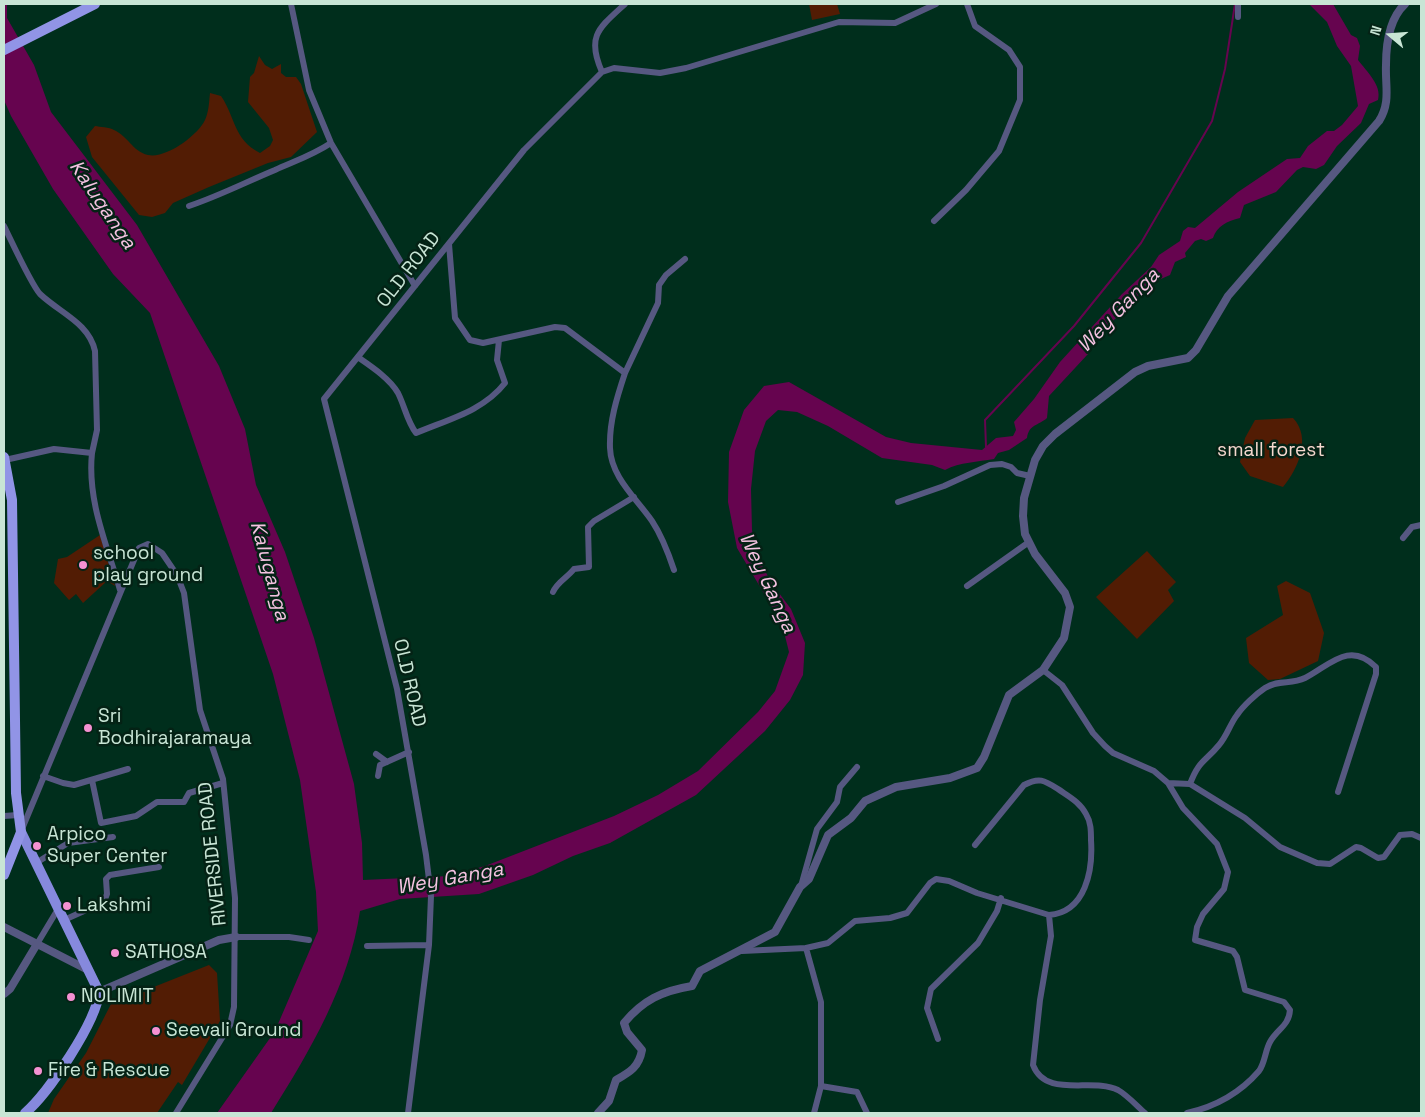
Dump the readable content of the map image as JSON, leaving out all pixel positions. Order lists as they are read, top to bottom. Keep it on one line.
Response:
{"streets":{"street":["OLD ROAD","RIVERSIDE ROAD"]},"water":["Kaluganga","Wey Ganga"],"parks":["small forest"],"places":["school play ground","Sri Bodhirajaramaya","Arpico Super Center","Lakshmi","SATHOSA","NOLIMIT","Seevali Ground","Fire & Rescue"],"north":"left"}
